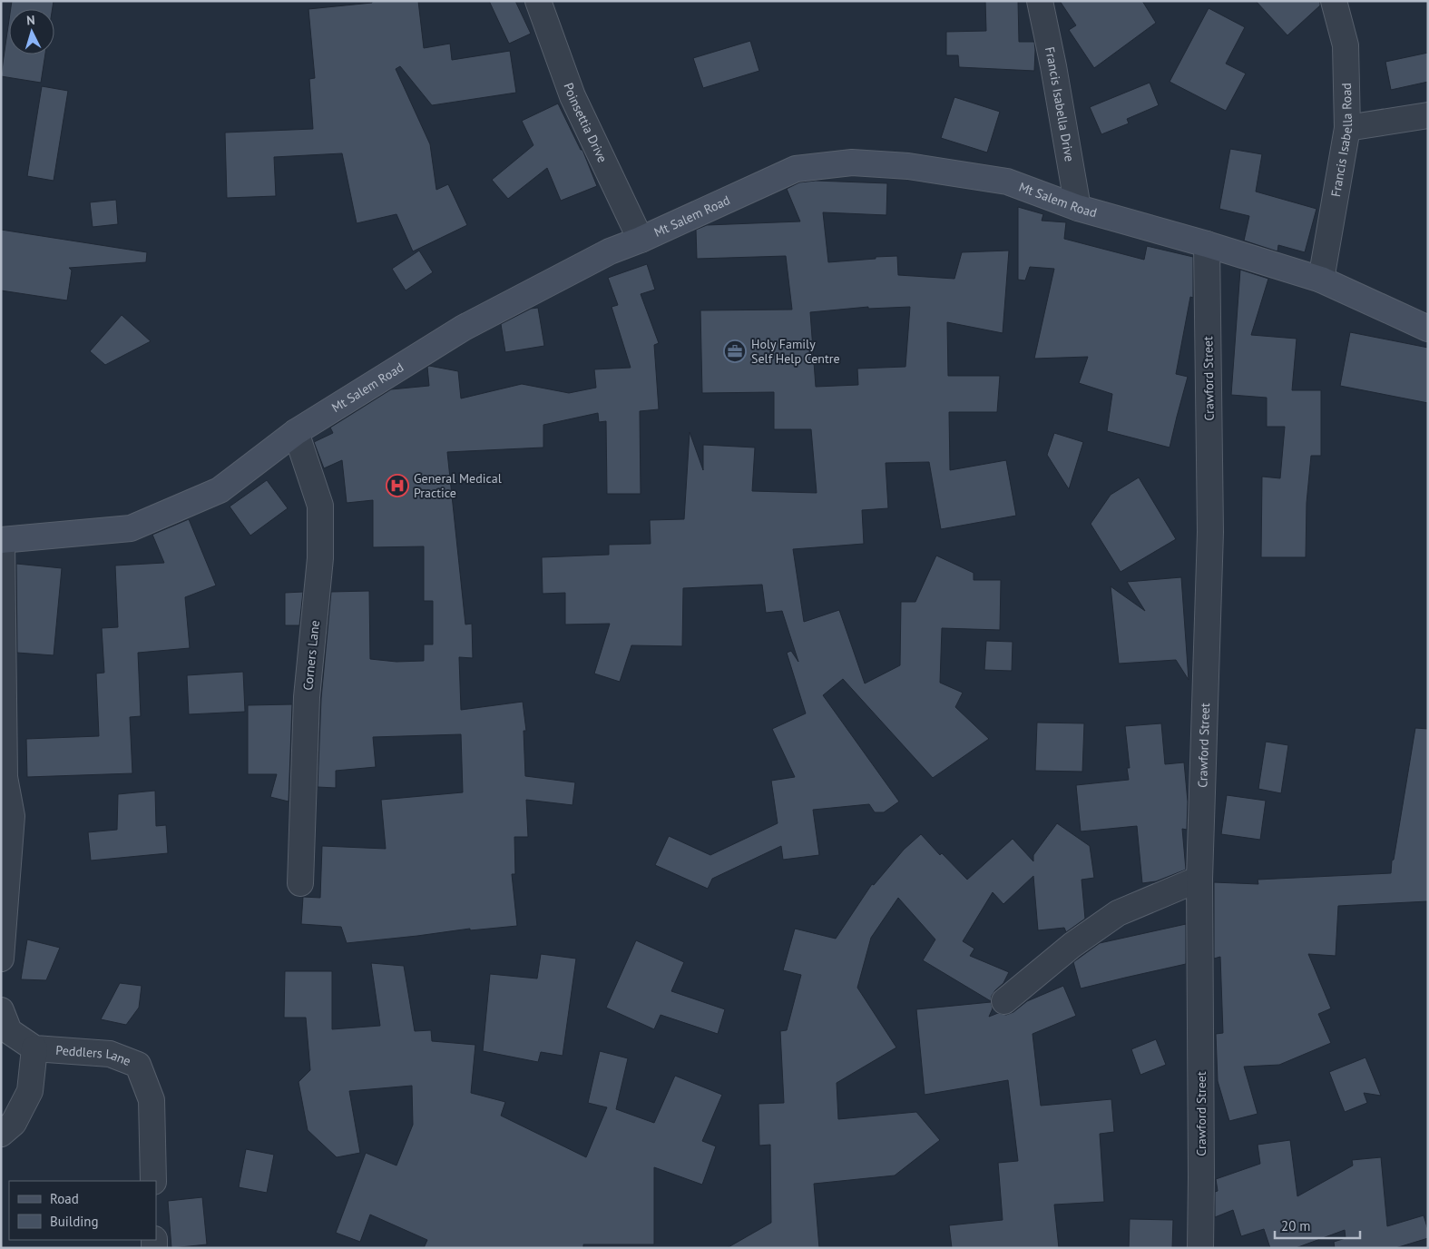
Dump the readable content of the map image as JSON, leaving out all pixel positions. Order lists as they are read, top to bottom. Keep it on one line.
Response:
{"streets":{"street":["Francis Isabella Drive","Poinsettia Drive","Francis Isabella Road","Mt Salem Road","Crawford Street","Corners Lane","Peddlers Lane"]},"crossings":[["Francis Isabella Drive","Mt Salem Road"],["Poinsettia Drive","Mt Salem Road"],["Francis Isabella Road","Mt Salem Road"],["Mt Salem Road","Crawford Street"],["Mt Salem Road","Corners Lane"]],"places":{"office":["Holy Family Self Help Centre"],"hospital":["General Medical Practice"]},"legend":["Road","Building"],"scale_bar":"20 m","north":"top"}
